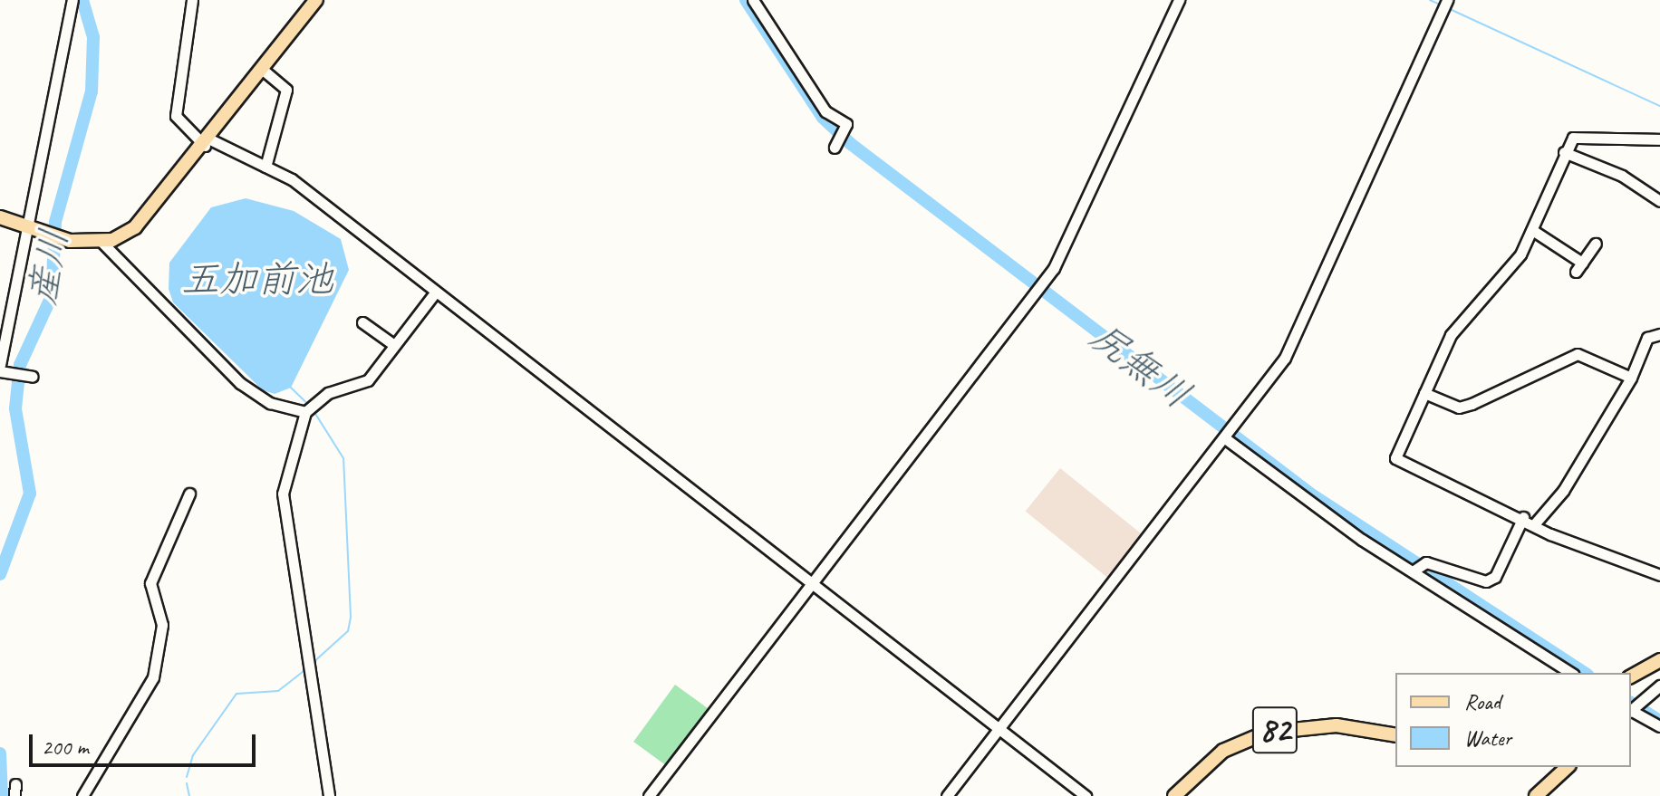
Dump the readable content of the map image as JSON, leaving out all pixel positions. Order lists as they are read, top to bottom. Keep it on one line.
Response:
{"streets":{"main road":["82"]},"water":["産川","五加前池","尻無川"],"legend":["Road","Water"],"scale_bar":"200 m"}
